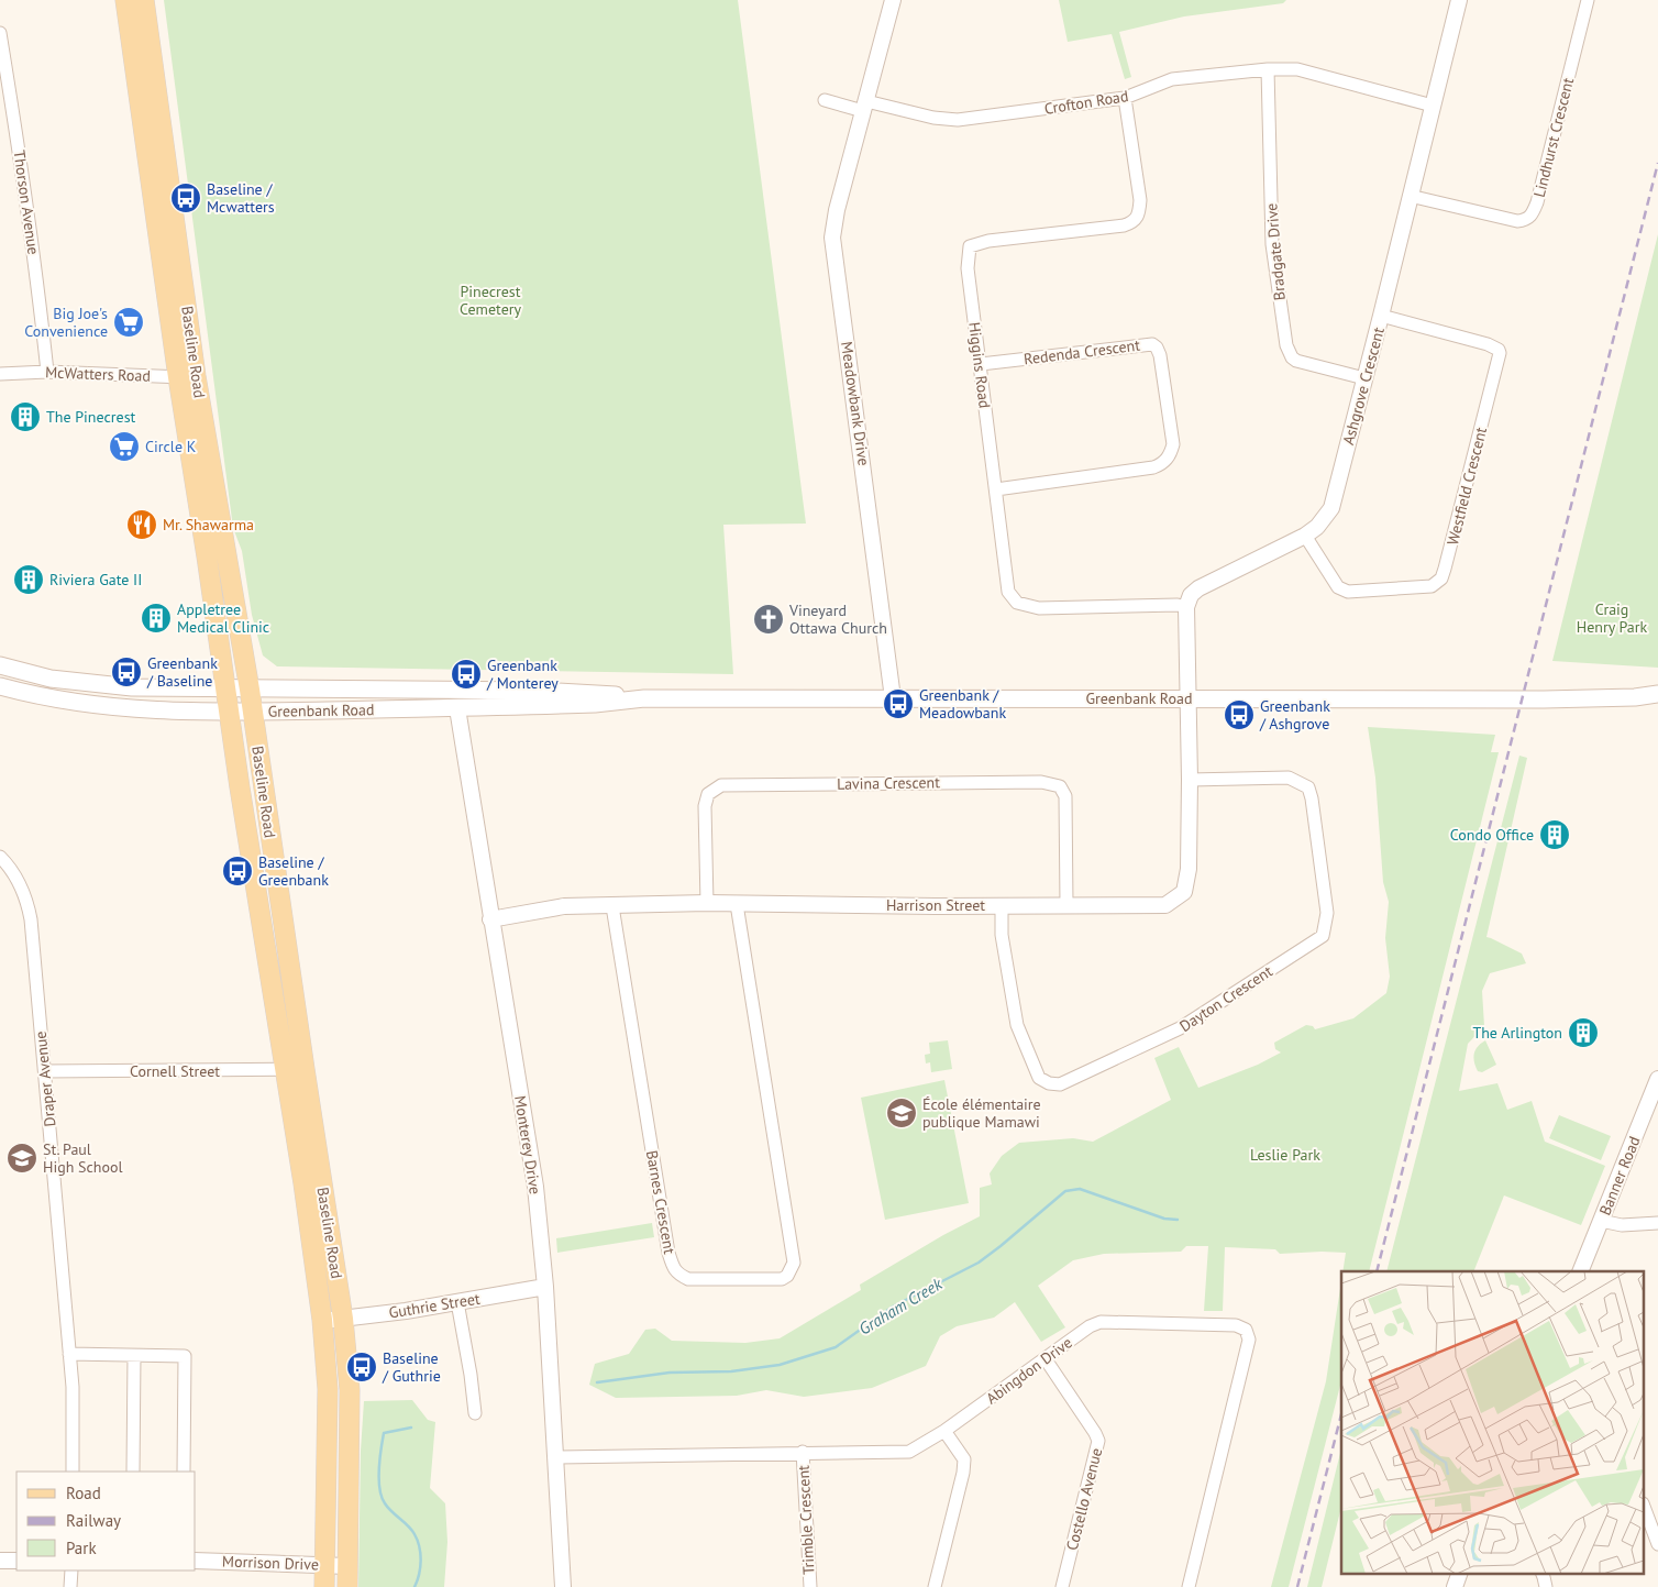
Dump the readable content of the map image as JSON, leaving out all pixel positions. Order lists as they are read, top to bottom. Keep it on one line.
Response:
{"streets":{"main road":["Baseline Road","Greenbank Road"],"street":["Crofton Road","Lindhurst Crescent","Thorson Avenue","Bradgate Drive","Redenda Crescent","Higgins Road","McWatters Road","Ashgrove Crescent","Meadowbank Drive","Westfield Crescent","Lavina Crescent","Harrison Street","Dayton Crescent","Cornell Street","Draper Avenue","Monterey Drive","Banner Road","Barnes Crescent","Guthrie Street","Abingdon Drive","Costello Avenue","Trimble Crescent","Morrison Drive"]},"crossings":[["Crofton Road","Bradgate Drive"],["Crofton Road","Higgins Road"],["Crofton Road","Ashgrove Crescent"],["Crofton Road","Meadowbank Drive"],["Lindhurst Crescent","Ashgrove Crescent"],["Thorson Avenue","McWatters Road"],["Bradgate Drive","Ashgrove Crescent"],["Baseline Road","McWatters Road"],["Baseline Road","Greenbank Road"],["Baseline Road","Cornell Street"],["Baseline Road","Guthrie Street"],["Baseline Road","Morrison Drive"],["Redenda Crescent","Higgins Road"],["Higgins Road","Ashgrove Crescent"],["Ashgrove Crescent","Westfield Crescent"],["Meadowbank Drive","Greenbank Road"],["Greenbank Road","Harrison Street"],["Greenbank Road","Monterey Drive"],["Lavina Crescent","Harrison Street"],["Harrison Street","Dayton Crescent"],["Harrison Street","Monterey Drive"],["Harrison Street","Barnes Crescent"],["Cornell Street","Draper Avenue"],["Monterey Drive","Guthrie Street"],["Monterey Drive","Abingdon Drive"],["Abingdon Drive","Costello Avenue"],["Abingdon Drive","Trimble Crescent"]],"water":["Graham Creek"],"parks":["Pinecrest Cemetery","Craig Henry Park","Leslie Park"],"places":{"bus stop":["Baseline / Mcwatters","Greenbank / Baseline","Greenbank / Monterey","Greenbank / Meadowbank","Greenbank / Ashgrove","Baseline / Greenbank","Baseline / Guthrie"],"supermarket":["Big Joe's Convenience","Circle K"],"building":["The Pinecrest","Riviera Gate II","Appletree Medical Clinic","Condo Office","The Arlington"],"restaurant":["Mr. Shawarma"],"church":["Vineyard Ottawa Church"],"school or university":["École élémentaire publique Mamawi","St. Paul High School"]},"legend":["Road","Railway","Park"]}
